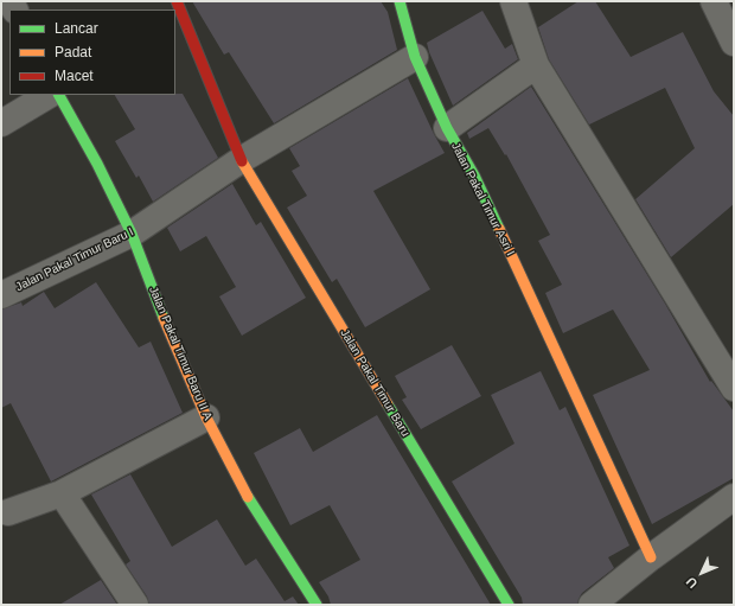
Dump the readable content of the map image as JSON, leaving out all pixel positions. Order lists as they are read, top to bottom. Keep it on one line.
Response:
{"streets":{"street":["Jalan Pakal Timur Asri I","Jalan Pakal Timur Baru I","Jalan Pakal Timur Baru II A","Jalan Pakal Timur Baru"]},"crossings":[["Jalan Pakal Timur Baru I","Jalan Pakal Timur Baru II A"],["Jalan Pakal Timur Baru I","Jalan Pakal Timur Baru"]],"legend":["Lancar","Padat","Macet"],"north":"bottom left"}
